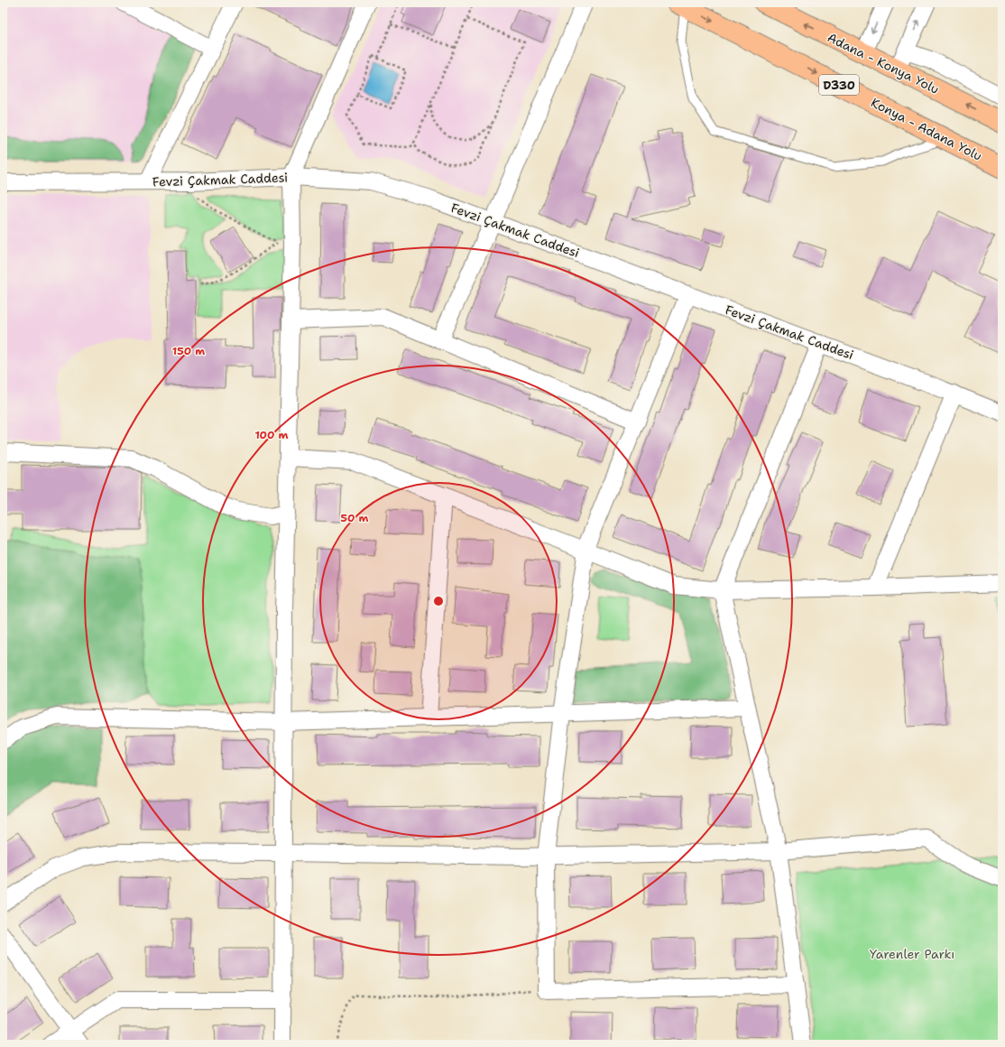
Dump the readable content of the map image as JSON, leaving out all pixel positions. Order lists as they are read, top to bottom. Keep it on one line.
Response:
{"streets":{"highway":["Adana - Konya Yolu","D330","Konya - Adana Yolu"],"street":["Fevzi Çakmak Caddesi"]},"one_way":["Adana - Konya Yolu","Konya - Adana Yolu"],"parks":["Yarenler Parkı"],"rings":["150 m","100 m","50 m"]}
